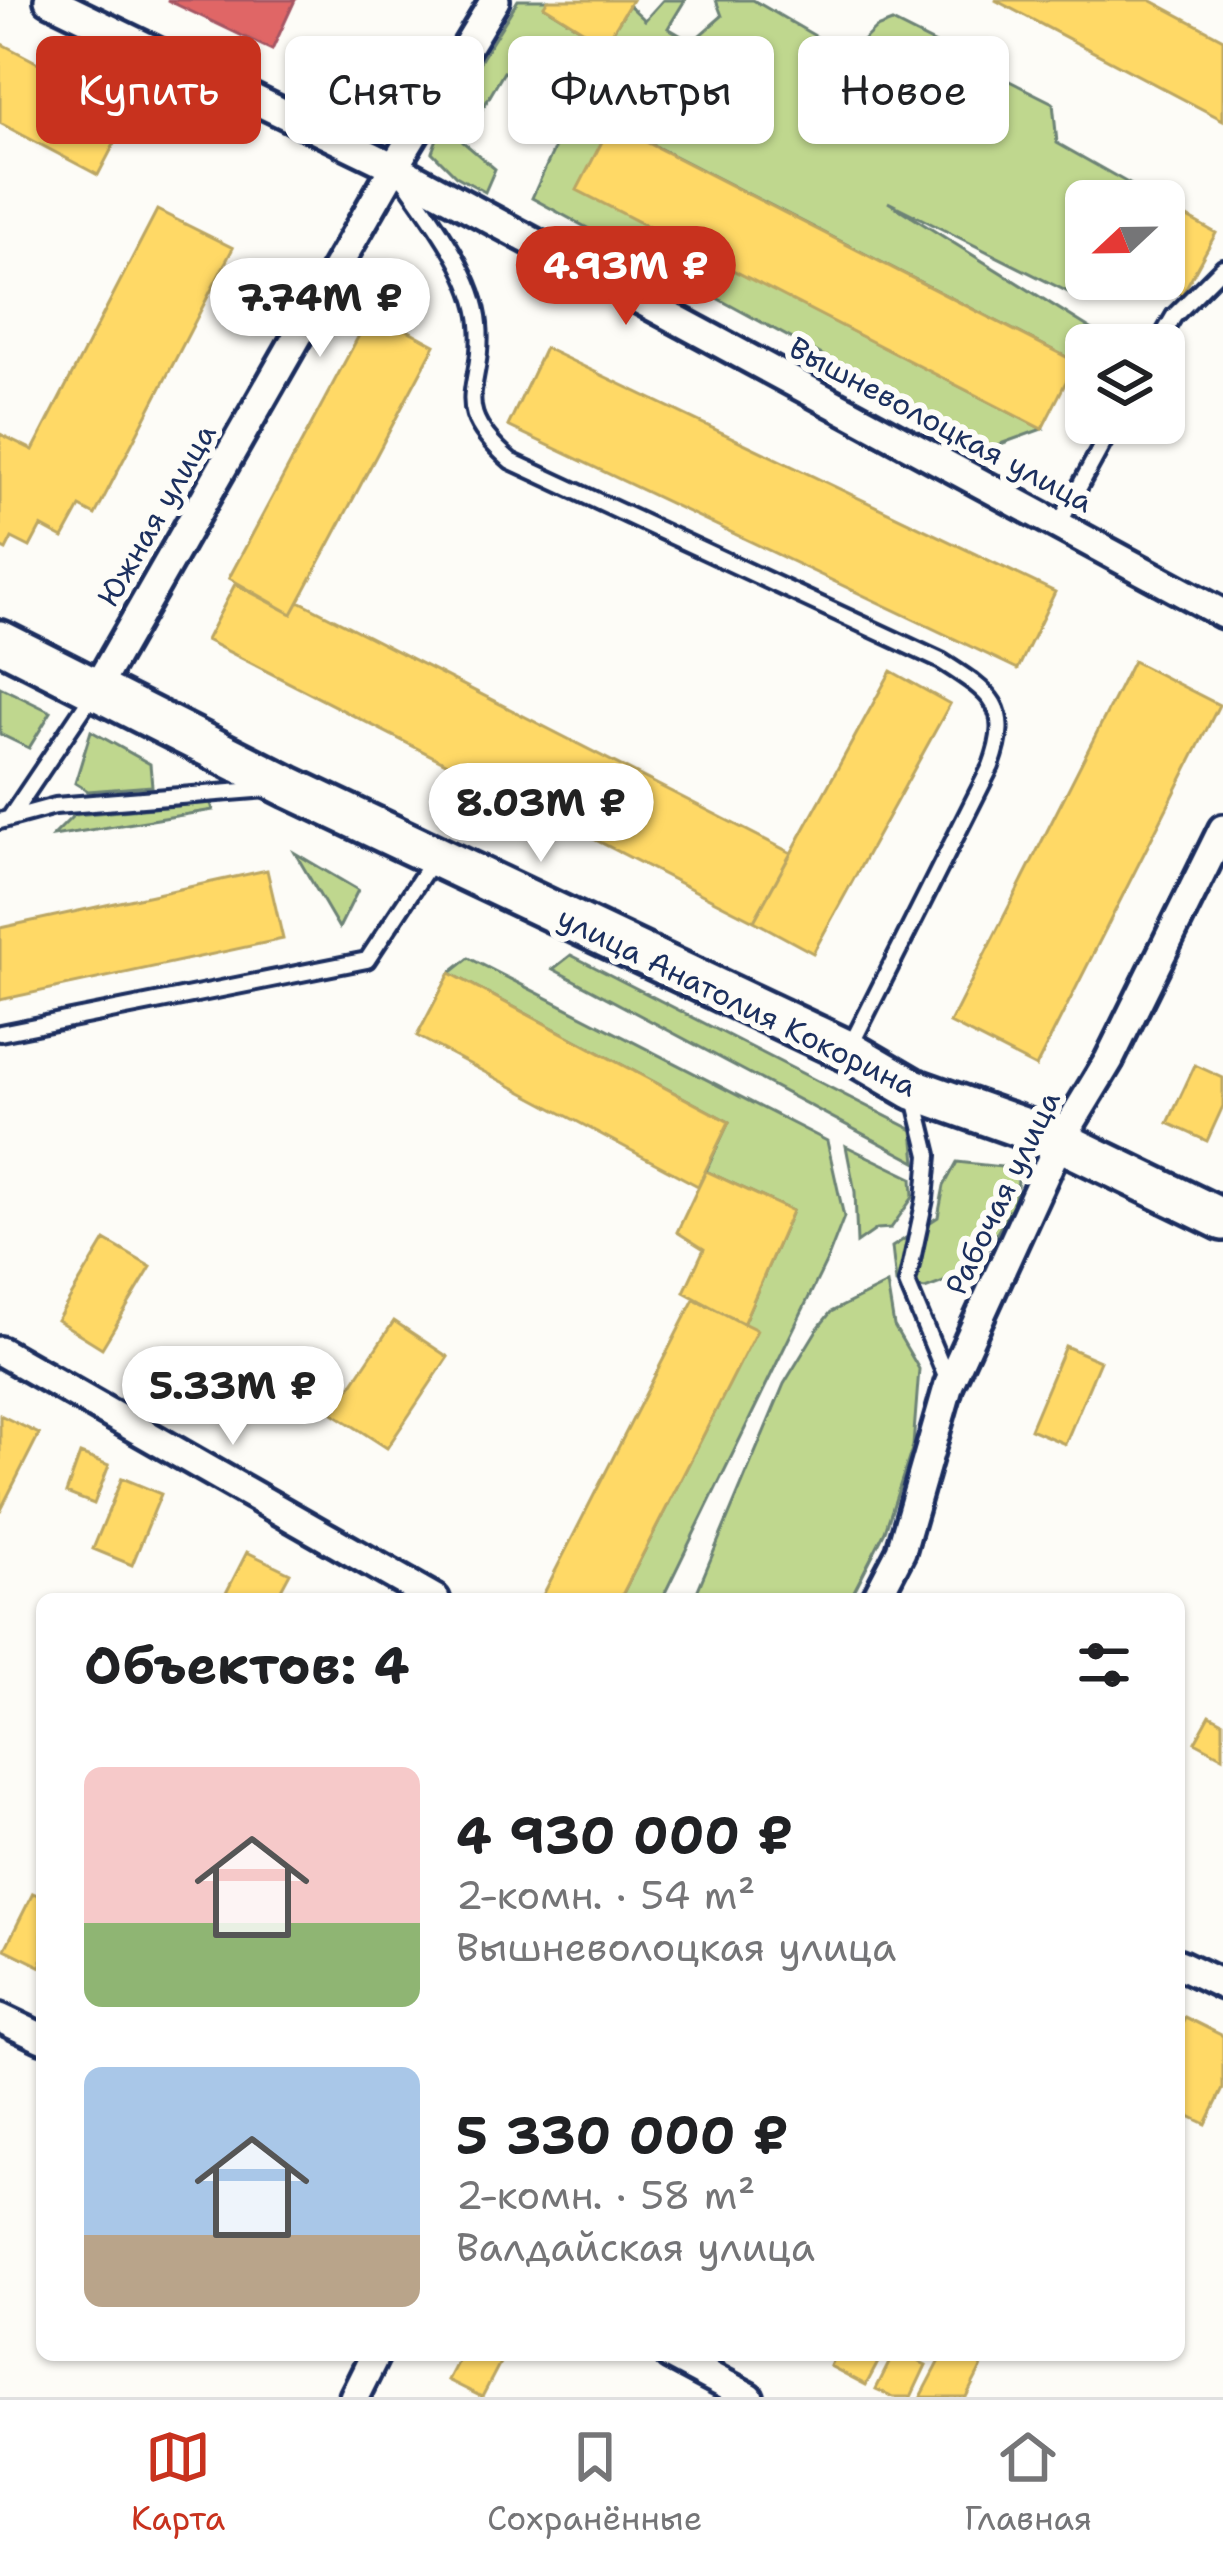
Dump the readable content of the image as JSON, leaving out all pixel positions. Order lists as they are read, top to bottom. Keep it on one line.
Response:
{"streets":{"street":["Вышневолоцкая улица","Южная улица","улица Анатолия Кокорина","Рабочая улица"]},"crossings":[["Вышневолоцкая улица","Южная улица"],["Южная улица","улица Анатолия Кокорина"],["улица Анатолия Кокорина","Рабочая улица"]],"north":"left","page":{"chip":["Купить","Снять","Фильтры","Новое"],"price":["4.93M ₽","7.74M ₽","8.03M ₽","5.33M ₽"],"heading":"Объектов: 4","list":[{"name":"4 930 000 ₽","note":"2-комн. · 54 m² · Вышневолоцкая улица"},{"name":"5 330 000 ₽","note":"2-комн. · 58 m² · Валдайская улица"}],"tabs":["Карта","Сохранённые","Главная"]}}
